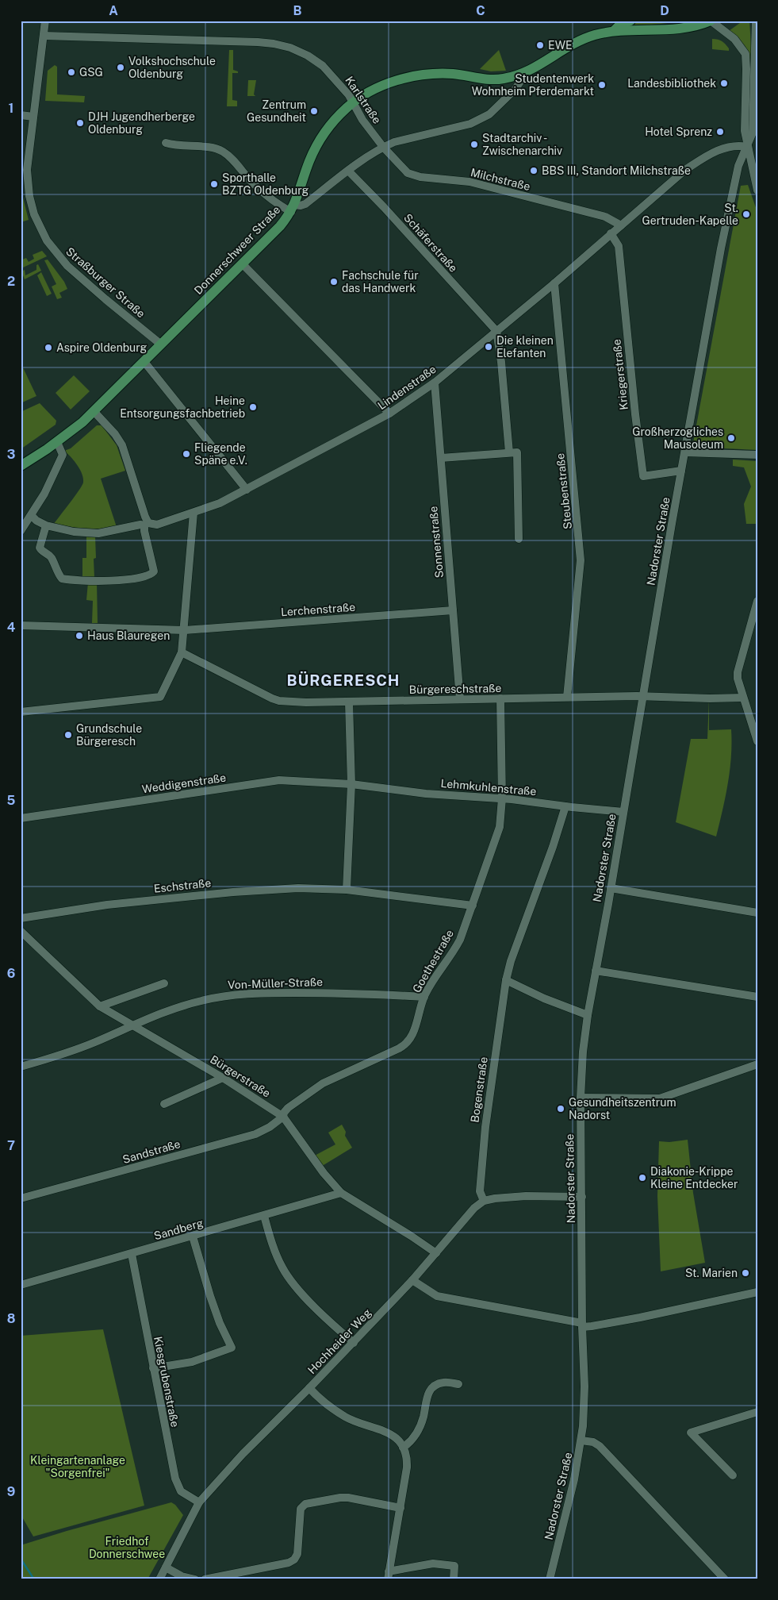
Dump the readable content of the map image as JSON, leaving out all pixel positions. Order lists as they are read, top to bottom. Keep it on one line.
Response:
{"streets":{"main road":["Donnerschweer Straße"],"street":["Karlstraße","Milchstraße","Schäferstraße","Straßburger Straße","Kriegerstraße","Lindenstraße","Steubenstraße","Nadorster Straße","Sonnenstraße","Lerchenstraße","Bürgereschstraße","Weddigenstraße","Lehmkuhlenstraße","Eschstraße","Goethestraße","Von-Müller-Straße","Bürgerstraße","Bogenstraße","Sandstraße","Sandberg","Hochheider Weg","Kiesgrubenstraße"]},"crossings":[["Karlstraße","Milchstraße"],["Karlstraße","Donnerschweer Straße"],["Karlstraße","Straßburger Straße"],["Milchstraße","Donnerschweer Straße"],["Milchstraße","Lindenstraße"],["Schäferstraße","Donnerschweer Straße"],["Schäferstraße","Lindenstraße"],["Donnerschweer Straße","Straßburger Straße"],["Kriegerstraße","Lindenstraße"],["Kriegerstraße","Nadorster Straße"],["Lindenstraße","Steubenstraße"],["Lindenstraße","Nadorster Straße"],["Lindenstraße","Sonnenstraße"],["Steubenstraße","Bürgereschstraße"],["Nadorster Straße","Bürgereschstraße"],["Nadorster Straße","Lehmkuhlenstraße"],["Nadorster Straße","Hochheider Weg"],["Sonnenstraße","Lerchenstraße"],["Sonnenstraße","Bürgereschstraße"],["Bürgereschstraße","Goethestraße"],["Weddigenstraße","Lehmkuhlenstraße"],["Lehmkuhlenstraße","Goethestraße"],["Lehmkuhlenstraße","Bogenstraße"],["Eschstraße","Goethestraße"],["Goethestraße","Von-Müller-Straße"],["Goethestraße","Bürgerstraße"],["Goethestraße","Sandstraße"],["Von-Müller-Straße","Bürgerstraße"],["Bürgerstraße","Sandstraße"],["Bürgerstraße","Sandberg"],["Bürgerstraße","Hochheider Weg"],["Bogenstraße","Hochheider Weg"],["Sandberg","Kiesgrubenstraße"],["Hochheider Weg","Kiesgrubenstraße"]],"districts":["BÜRGERESCH"],"parks":["Kleingartenanlage \"Sorgenfrei\"","Friedhof Donnerschwee"],"places":["EWE","Volkshochschule Oldenburg","GSG","Landesbibliothek","Studentenwerk Wohnheim Pferdemarkt","Zentrum Gesundheit","DJH Jugendherberge Oldenburg","Hotel Sprenz","Stadtarchiv - Zwischenarchiv","BBS III, Standort Milchstraße","Sporthalle BZTG Oldenburg","St. Gertruden-Kapelle","Fachschule für das Handwerk","Die kleinen Elefanten","Aspire Oldenburg","Heine Entsorgungsfachbetrieb","Großherzogliches Mausoleum","Fliegende Späne e.V.","Haus Blauregen","Grundschule Bürgeresch","Gesundheitszentrum Nadorst","Diakonie-Krippe Kleine Entdecker","St. Marien"],"grid":{"columns":["A","B","C","D"],"rows":["1","2","3","4","5","6","7","8","9"]}}
